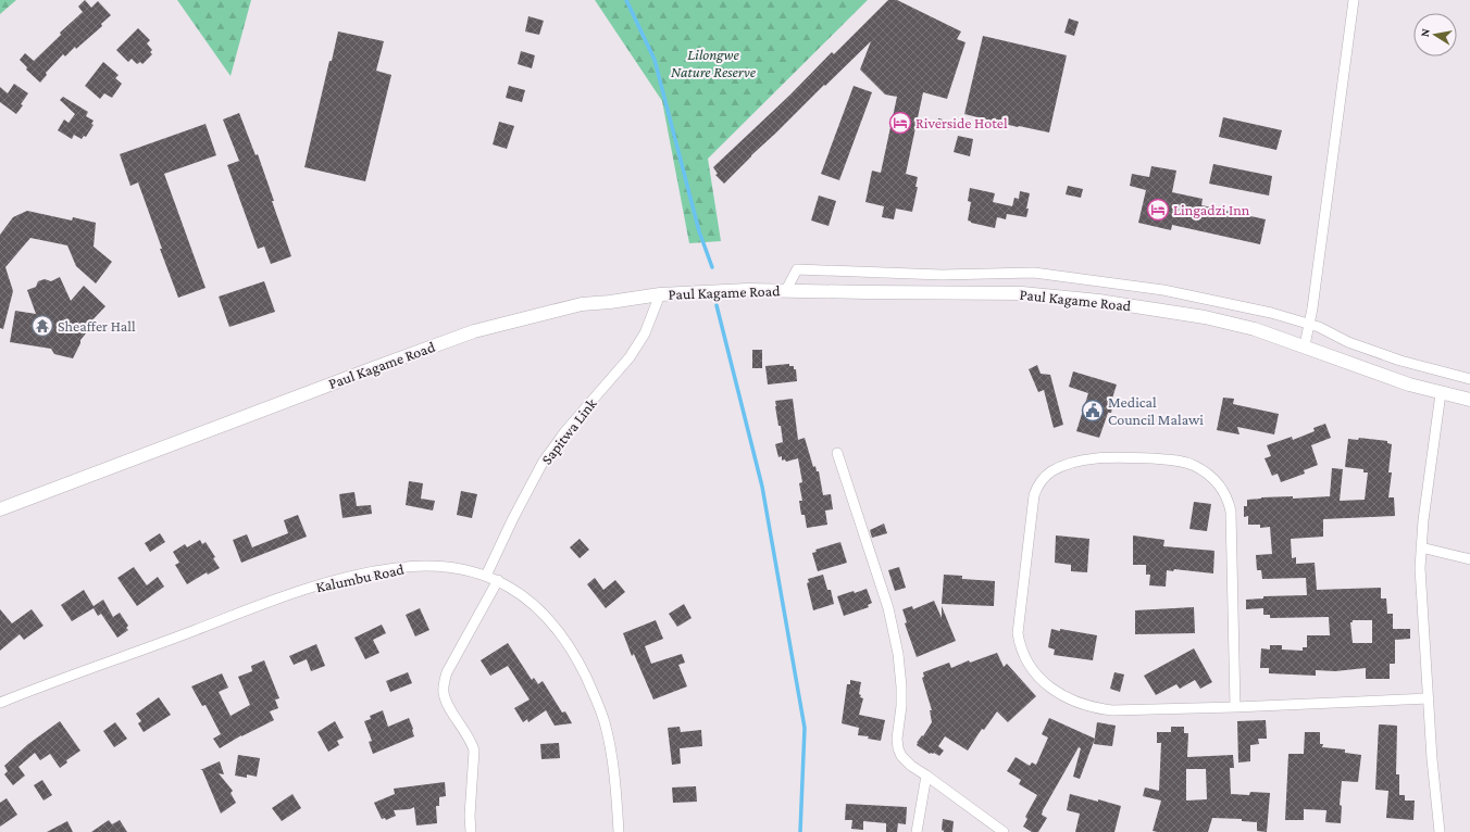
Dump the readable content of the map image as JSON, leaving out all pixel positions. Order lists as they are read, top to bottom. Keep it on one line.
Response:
{"streets":{"street":["Paul Kagame Road","Sapitwa Link","Kalumbu Road"]},"crossings":[["Paul Kagame Road","Sapitwa Link"],["Sapitwa Link","Kalumbu Road"]],"parks":["Lilongwe Nature Reserve"],"places":{"hotel":["Riverside Hotel","Lingadzi Inn"],"temple":["Sheaffer Hall"],"public building":["Medical Council Malawi"]},"north":"left"}
